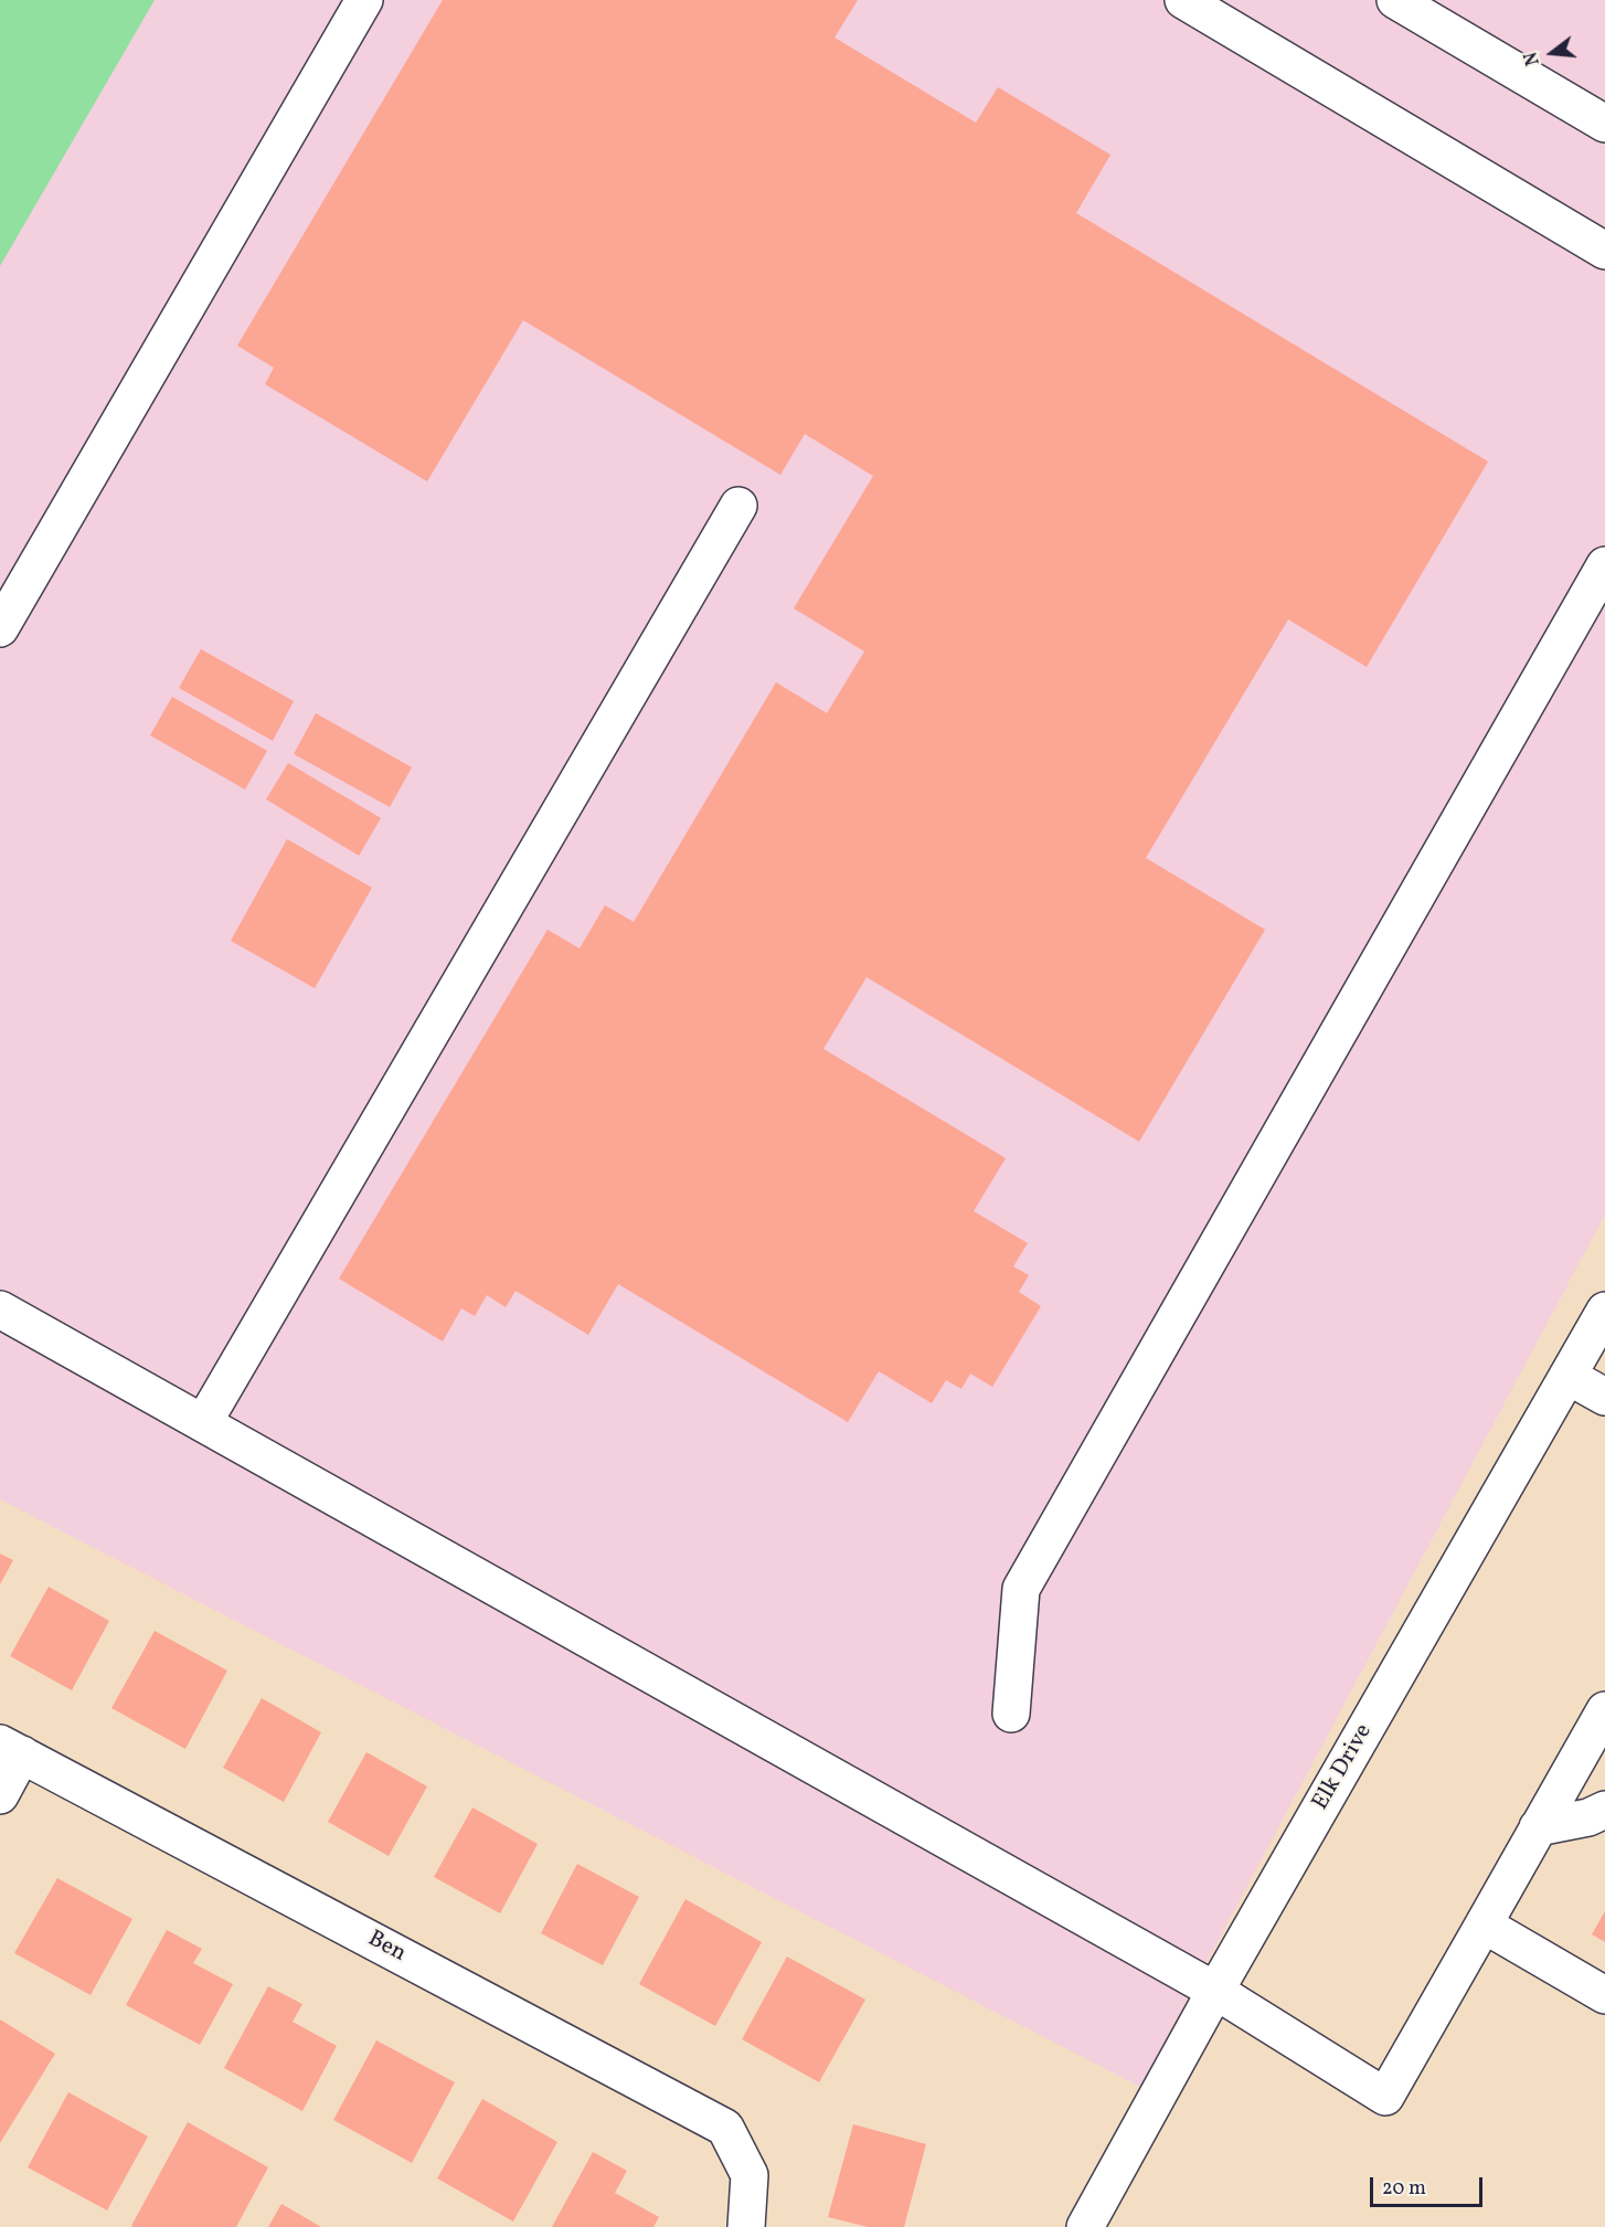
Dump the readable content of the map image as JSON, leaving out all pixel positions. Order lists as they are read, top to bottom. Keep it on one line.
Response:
{"streets":{"street":["Elk Drive","Ben"]},"scale_bar":"20 m","north":"left"}
